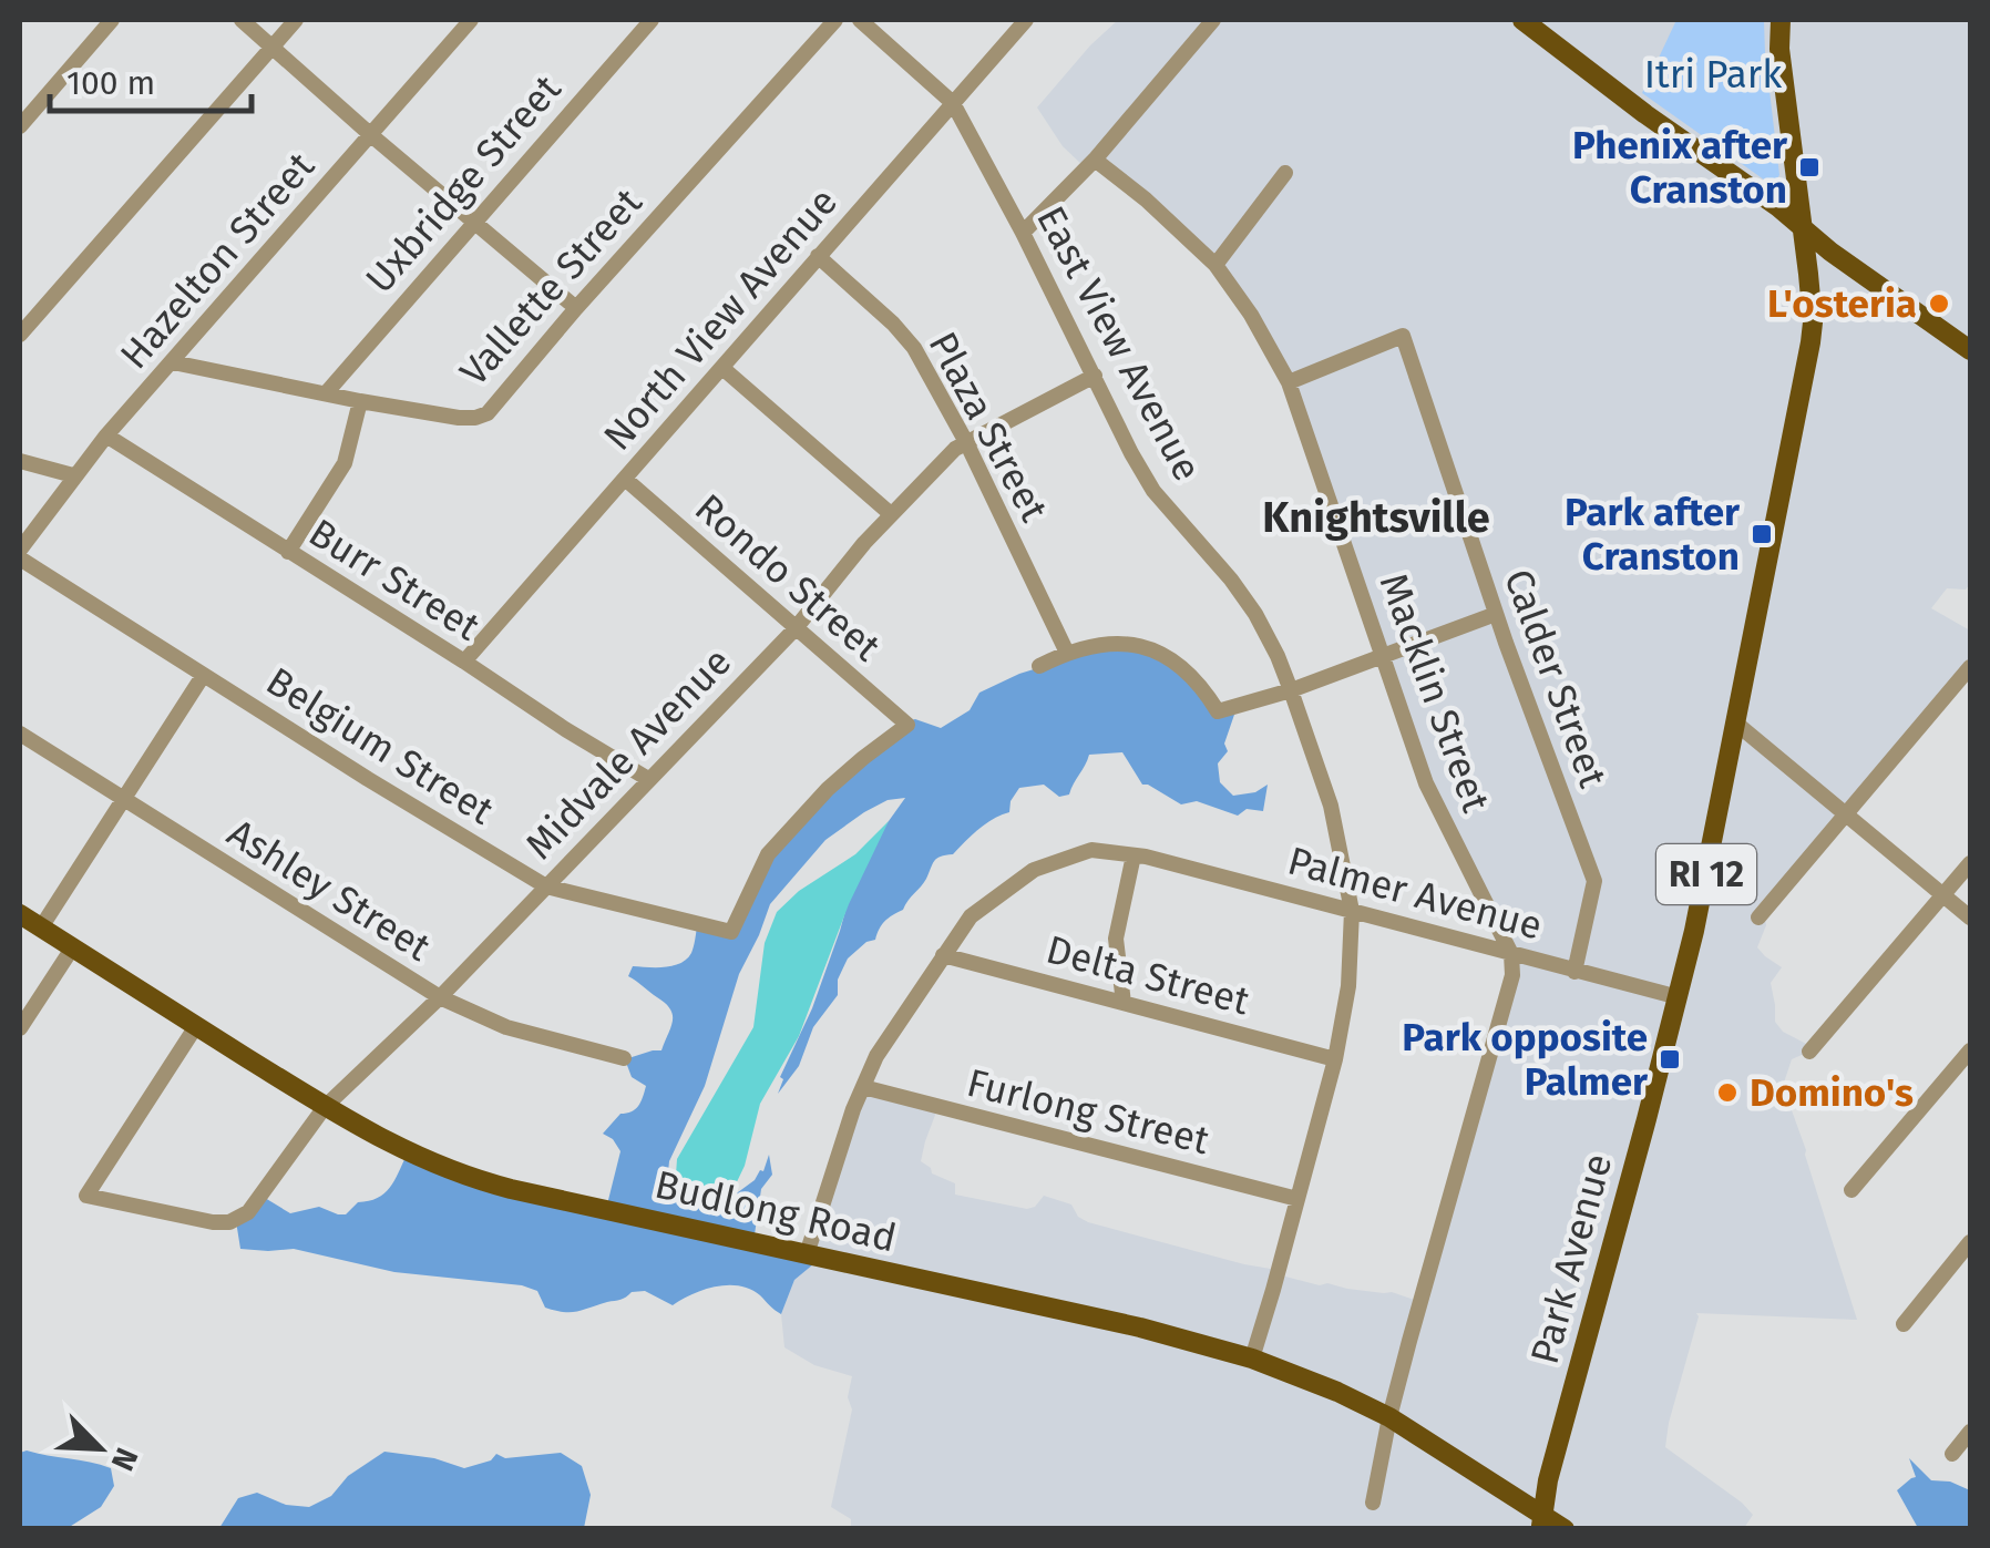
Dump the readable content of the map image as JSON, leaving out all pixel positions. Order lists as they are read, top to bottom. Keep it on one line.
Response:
{"streets":{"main road":["RI 12","Budlong Road","Park Avenue"],"street":["Uxbridge Street","Hazelton Street","Vallette Street","North View Avenue","East View Avenue","Plaza Street","Rondo Street","Burr Street","Calder Street","Macklin Street","Belgium Street","Midvale Avenue","Ashley Street","Palmer Avenue","Delta Street","Furlong Street"]},"crossings":[["Uxbridge Street","Vallette Street"],["Hazelton Street","Vallette Street"],["Hazelton Street","Burr Street"],["North View Avenue","East View Avenue"],["North View Avenue","Plaza Street"],["North View Avenue","Rondo Street"],["North View Avenue","Burr Street"],["East View Avenue","Midvale Avenue"],["East View Avenue","Palmer Avenue"],["East View Avenue","Delta Street"],["East View Avenue","Furlong Street"],["East View Avenue","Budlong Road"],["Plaza Street","Midvale Avenue"],["Rondo Street","Belgium Street"],["Rondo Street","Midvale Avenue"],["Burr Street","Midvale Avenue"],["Calder Street","Macklin Street"],["Calder Street","Palmer Avenue"],["Macklin Street","Palmer Avenue"],["Belgium Street","Midvale Avenue"],["Midvale Avenue","Ashley Street"],["Midvale Avenue","Budlong Road"],["RI 12","Park Avenue"],["Palmer Avenue","Delta Street"],["Palmer Avenue","Furlong Street"],["Palmer Avenue","Budlong Road"],["Palmer Avenue","Park Avenue"],["Budlong Road","Park Avenue"]],"districts":["Knightsville"],"parks":["Itri Park"],"places":{"transit":["Phenix after Cranston","Park after Cranston","Park opposite Palmer"],"other":["L'osteria","Domino's"]},"scale_bar":"100 m","north":"bottom right"}
